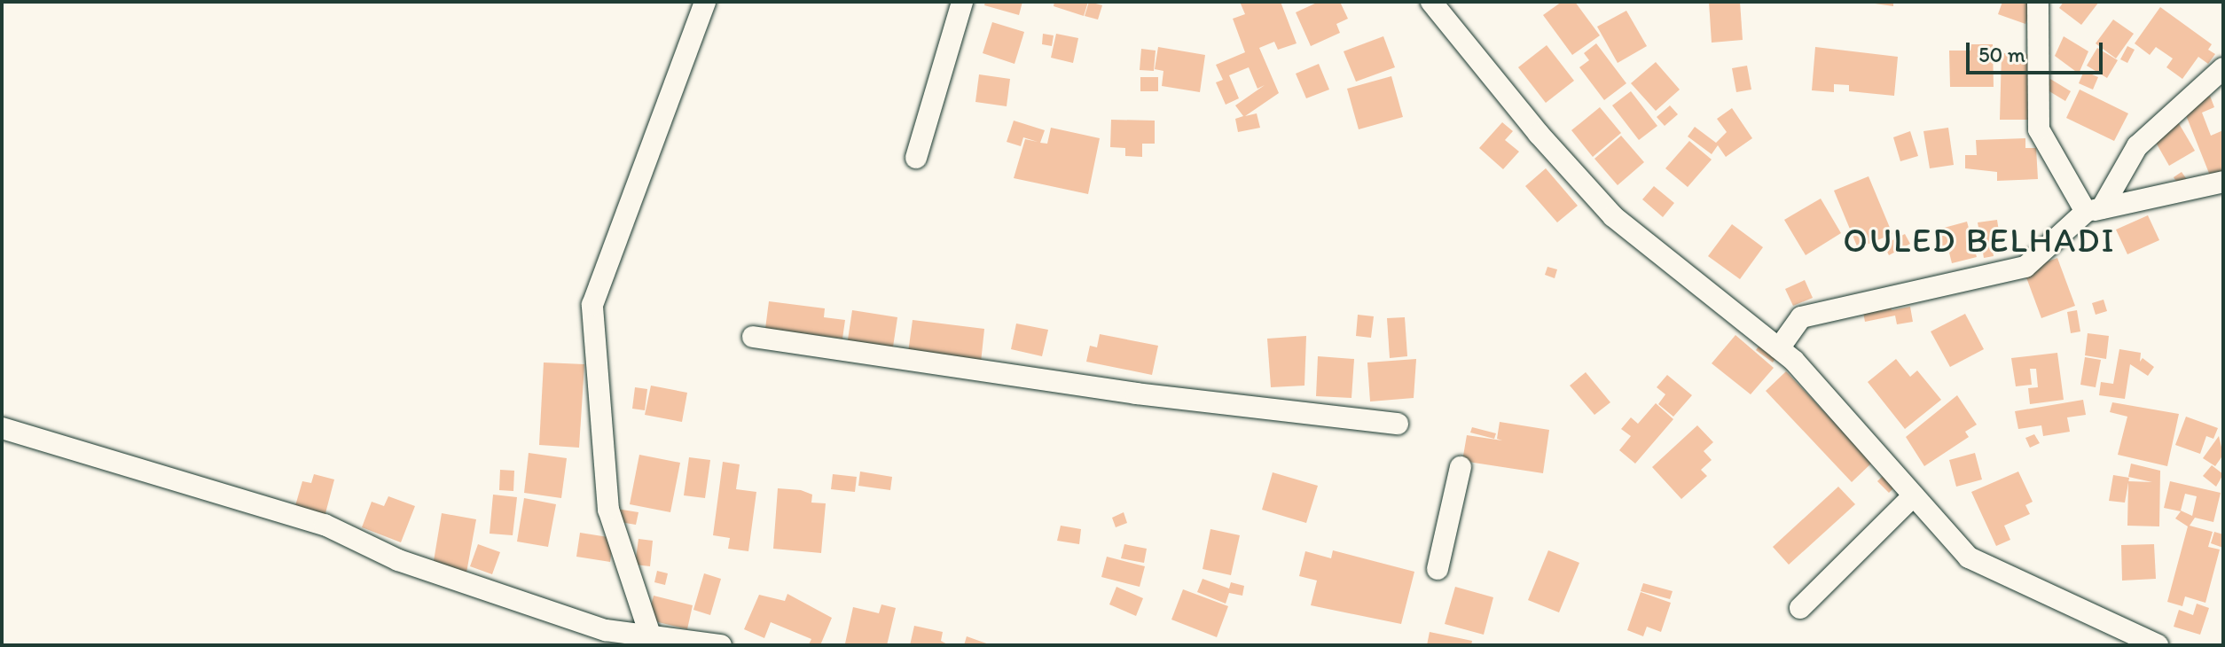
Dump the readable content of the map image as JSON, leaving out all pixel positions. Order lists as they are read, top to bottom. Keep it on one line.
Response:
{"districts":["OULED BELHADI"],"scale_bar":"50 m"}
